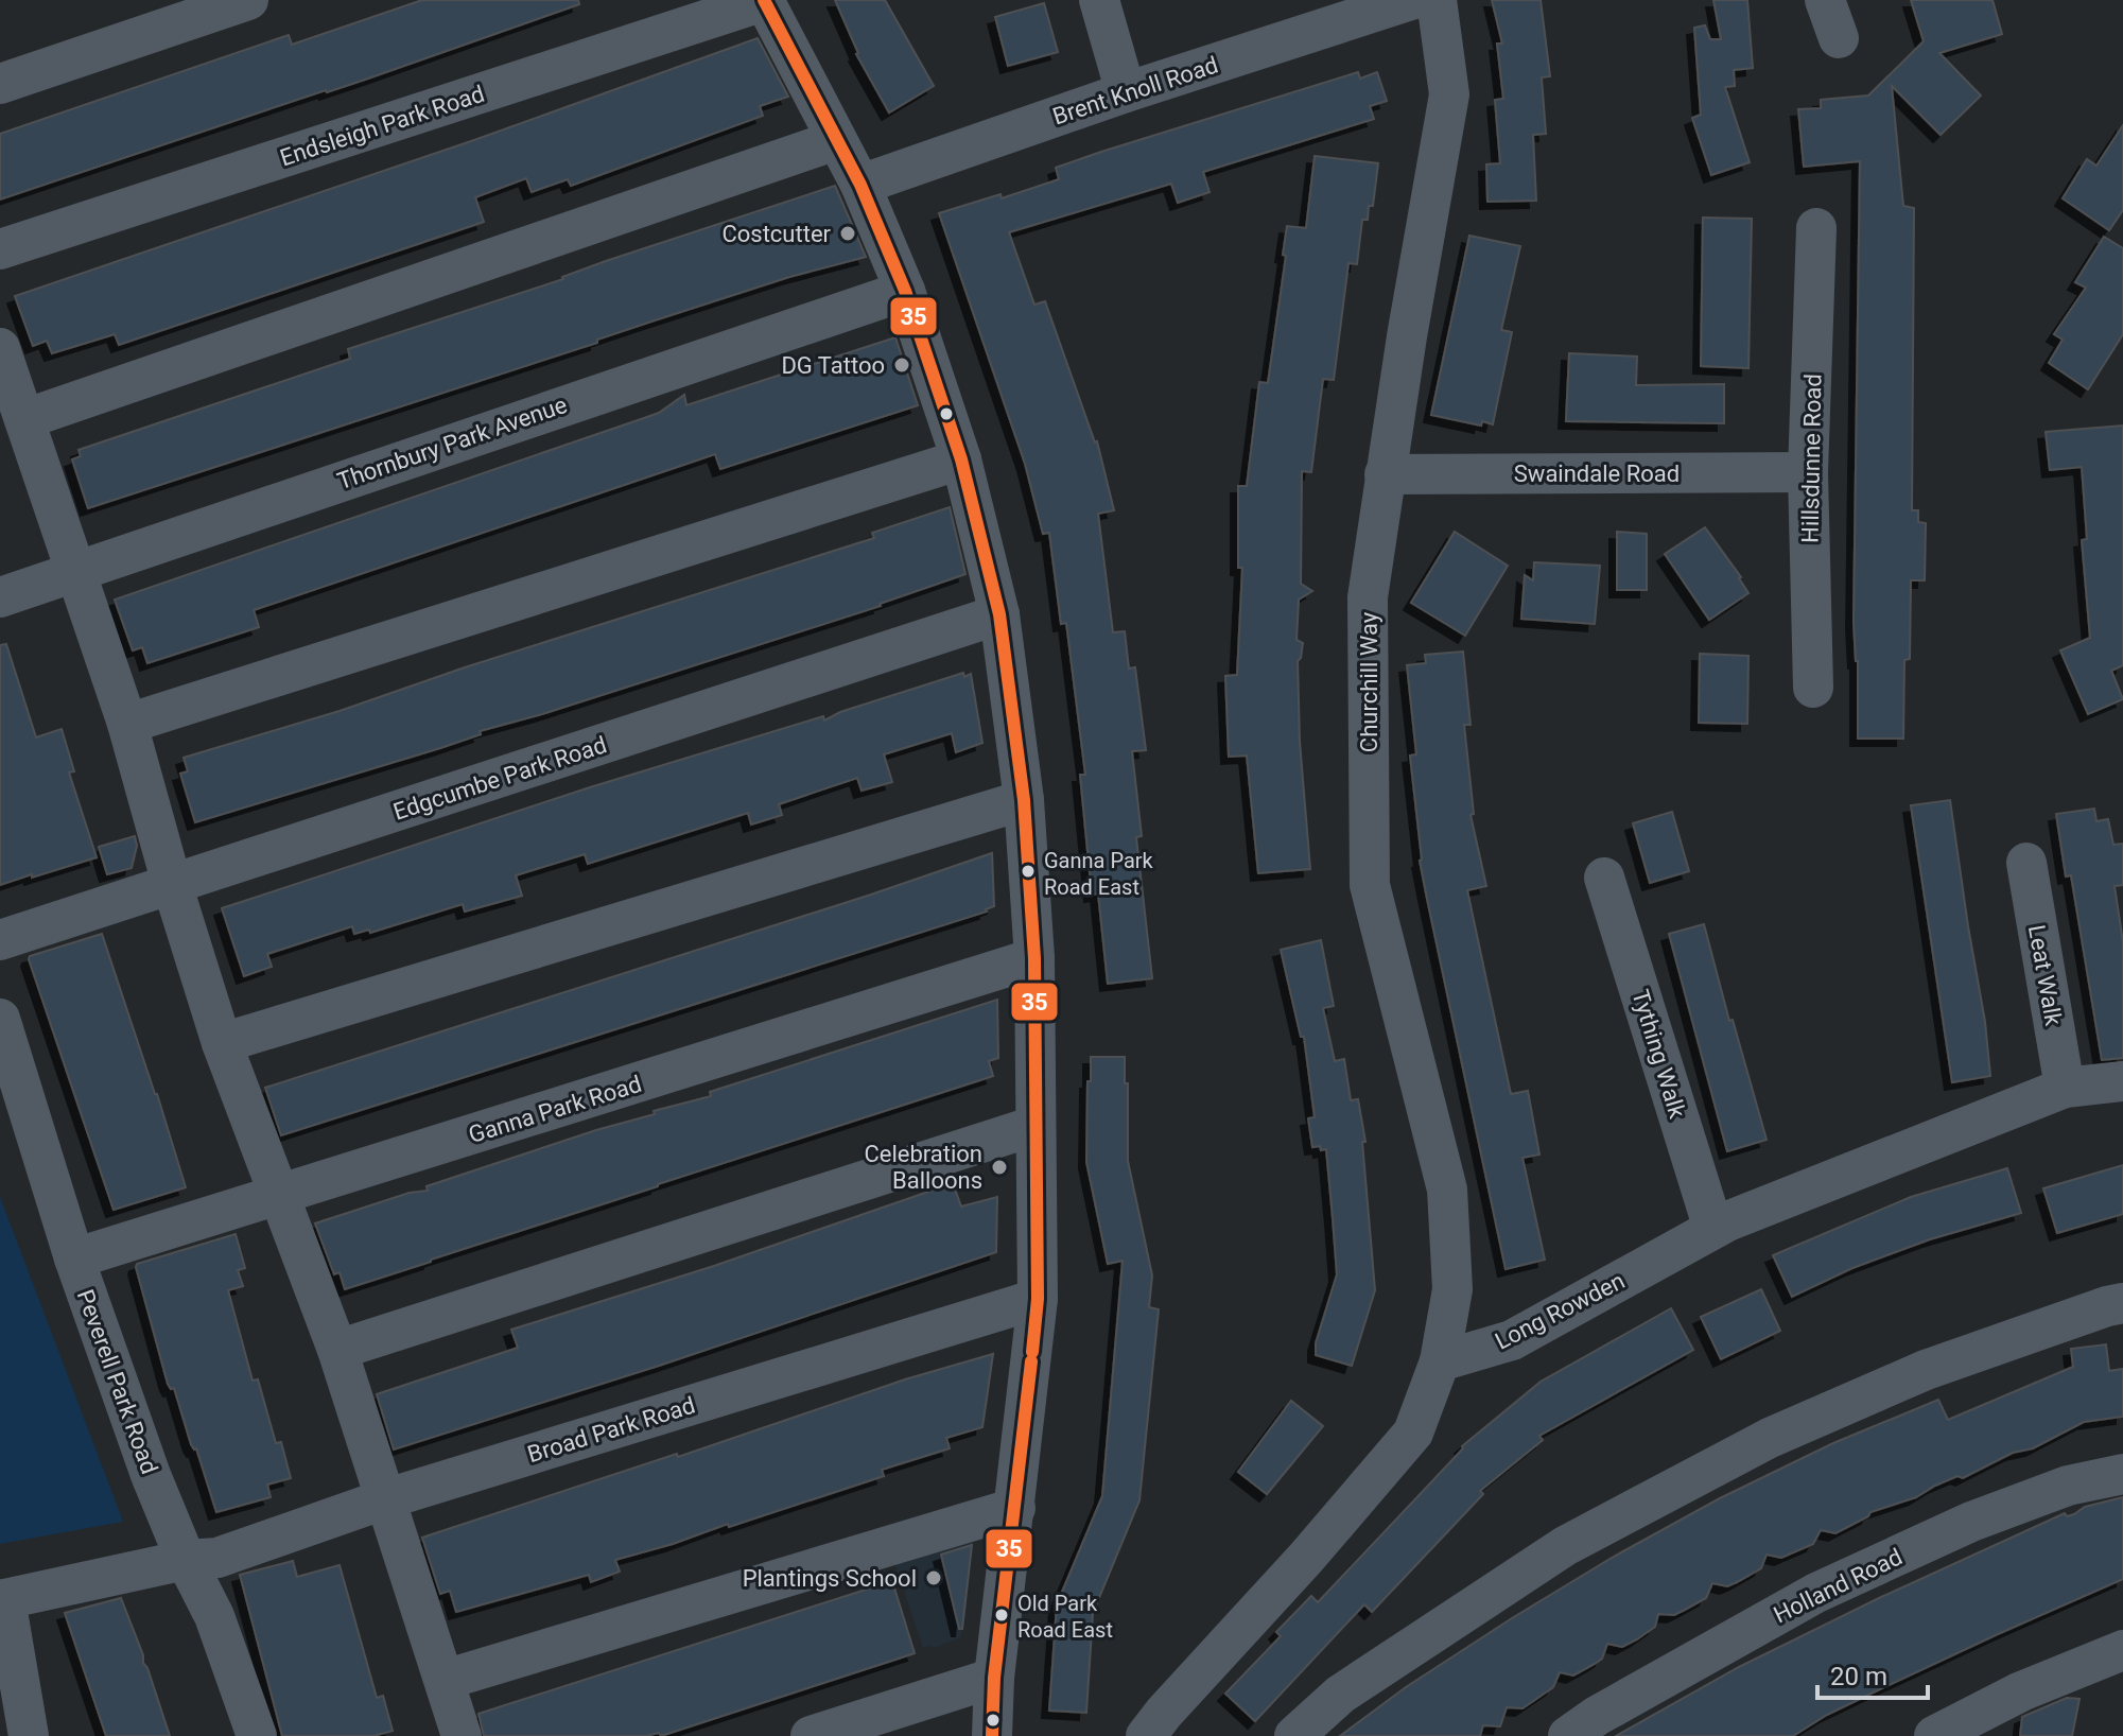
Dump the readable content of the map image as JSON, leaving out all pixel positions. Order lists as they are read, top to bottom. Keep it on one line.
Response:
{"streets":{"street":["Brent Knoll Road","Endsleigh Park Road","Thornbury Park Avenue","Hillsdunne Road","Swaindale Road","Churchill Way","Edgcumbe Park Road","Leat Walk","Tything Walk","Ganna Park Road","Long Rowden","Peverell Park Road","Broad Park Road","Holland Road"]},"crossings":[["Hillsdunne Road","Swaindale Road"],["Swaindale Road","Churchill Way"],["Churchill Way","Long Rowden"],["Leat Walk","Long Rowden"],["Tything Walk","Long Rowden"],["Ganna Park Road","Peverell Park Road"],["Peverell Park Road","Broad Park Road"]],"places":["Costcutter","DG Tattoo","Ganna Park Road East","Celebration Balloons","Plantings School","Old Park Road East"],"lines":["transit line 35"],"scale_bar":"20 m"}
